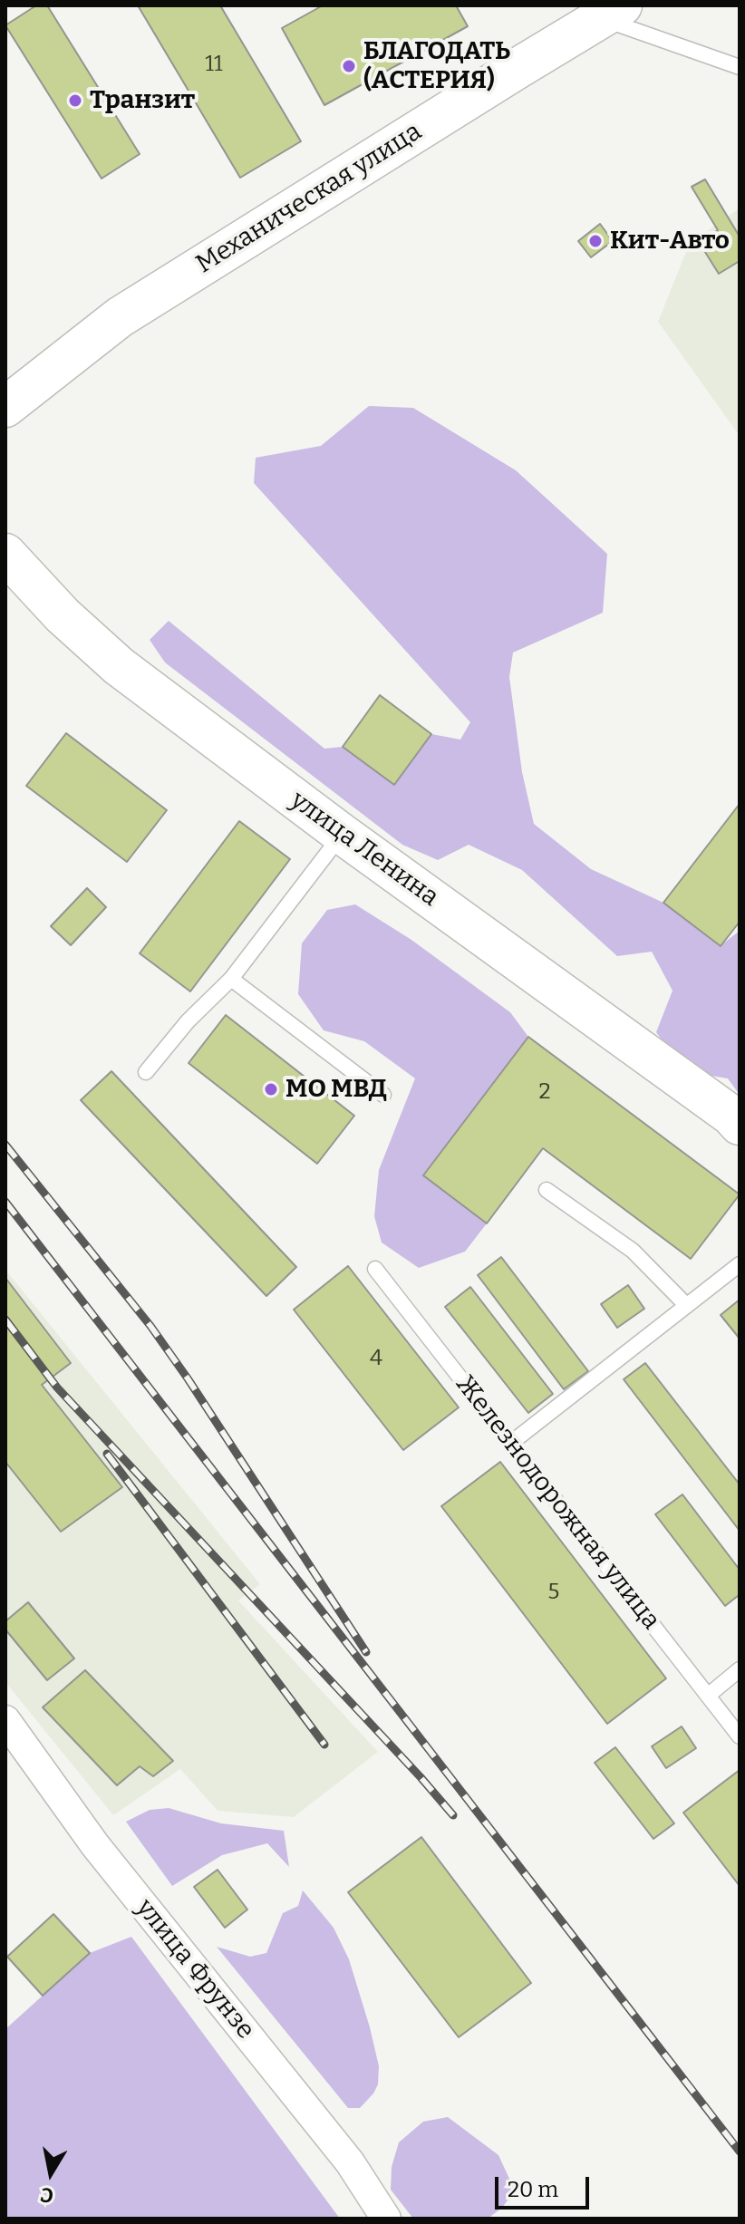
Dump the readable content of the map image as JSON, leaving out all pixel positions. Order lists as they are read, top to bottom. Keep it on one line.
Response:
{"streets":{"main road":["Механическая улица","улица Ленина"],"street":["улица Фрунзе"],"lane":["Железнодорожная улица"]},"places":["БЛАГОДАТЬ (АСТЕРИЯ)","Транзит","Кит-Авто","МО МВД"],"house_numbers":["11","2","4","5"],"scale_bar":"20 m","north":"bottom"}
